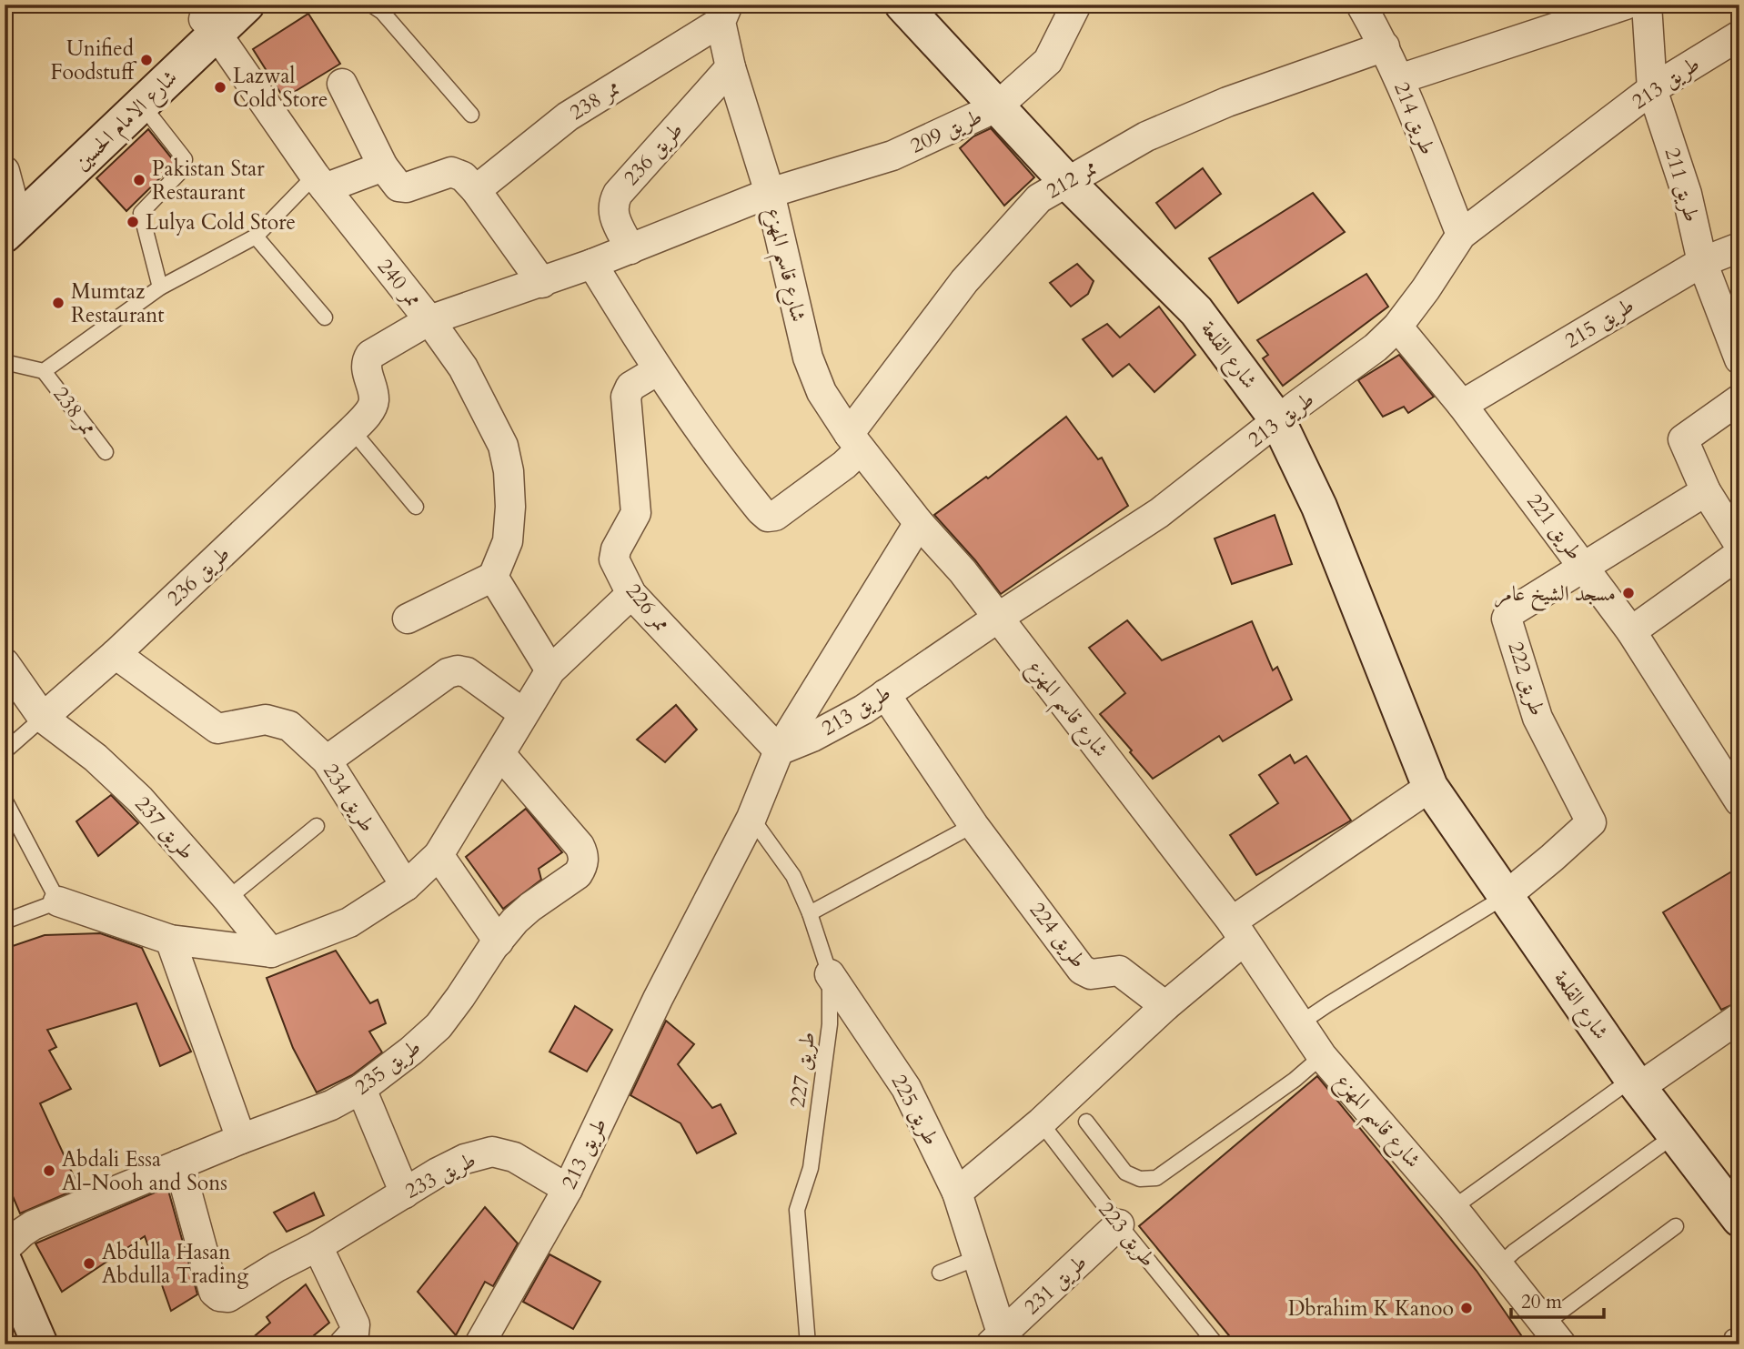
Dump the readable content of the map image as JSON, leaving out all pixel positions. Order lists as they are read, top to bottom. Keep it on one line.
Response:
{"streets":{"street":["طريق 213","ممر 238","طريق 214","شارع الامام الحسين","طريق 209","طريق 236","ممر 212","طريق 211","شارع قاسم المهزع","ممر 240","طريق 215","شارع القلعة","طريق 221","ممر 226","طريق 222","طريق 234","طريق 237","طريق 224","طريق 235","طريق 225","طريق 233","طريق 231"],"lane":["طريق 227","طريق 223"]},"crossings":[["طريق 213","طريق 214"],["طريق 213","طريق 211"],["طريق 213","شارع قاسم المهزع"],["طريق 213","شارع القلعة"],["طريق 213","طريق 221"],["طريق 213","ممر 226"],["طريق 213","طريق 224"],["طريق 213","طريق 227"],["طريق 213","طريق 233"],["ممر 238","شارع قاسم المهزع"],["ممر 238","ممر 240"],["طريق 214","ممر 212"],["شارع الامام الحسين","ممر 240"],["طريق 209","طريق 236"],["طريق 209","شارع قاسم المهزع"],["طريق 209","شارع القلعة"],["طريق 236","شارع قاسم المهزع"],["طريق 236","ممر 240"],["طريق 236","طريق 234"],["طريق 236","طريق 237"],["ممر 212","شارع قاسم المهزع"],["ممر 212","شارع القلعة"],["طريق 211","طريق 215"],["طريق 215","طريق 221"],["شارع القلعة","طريق 222"],["طريق 221","طريق 222"],["طريق 234","طريق 237"],["طريق 235","طريق 233"],["طريق 227","طريق 225"],["طريق 225","طريق 231"],["طريق 223","طريق 231"]],"places":["Unified Foodstuff","Lazwal Cold Store","Pakistan Star Restaurant","Lulya Cold Store","Mumtaz Restaurant","مسجد الشيخ عامر","Abdali Essa Al-Nooh and Sons","Abdulla Hasan Abdulla Trading","Dbrahim K Kanoo"],"scale_bar":"20 m"}
